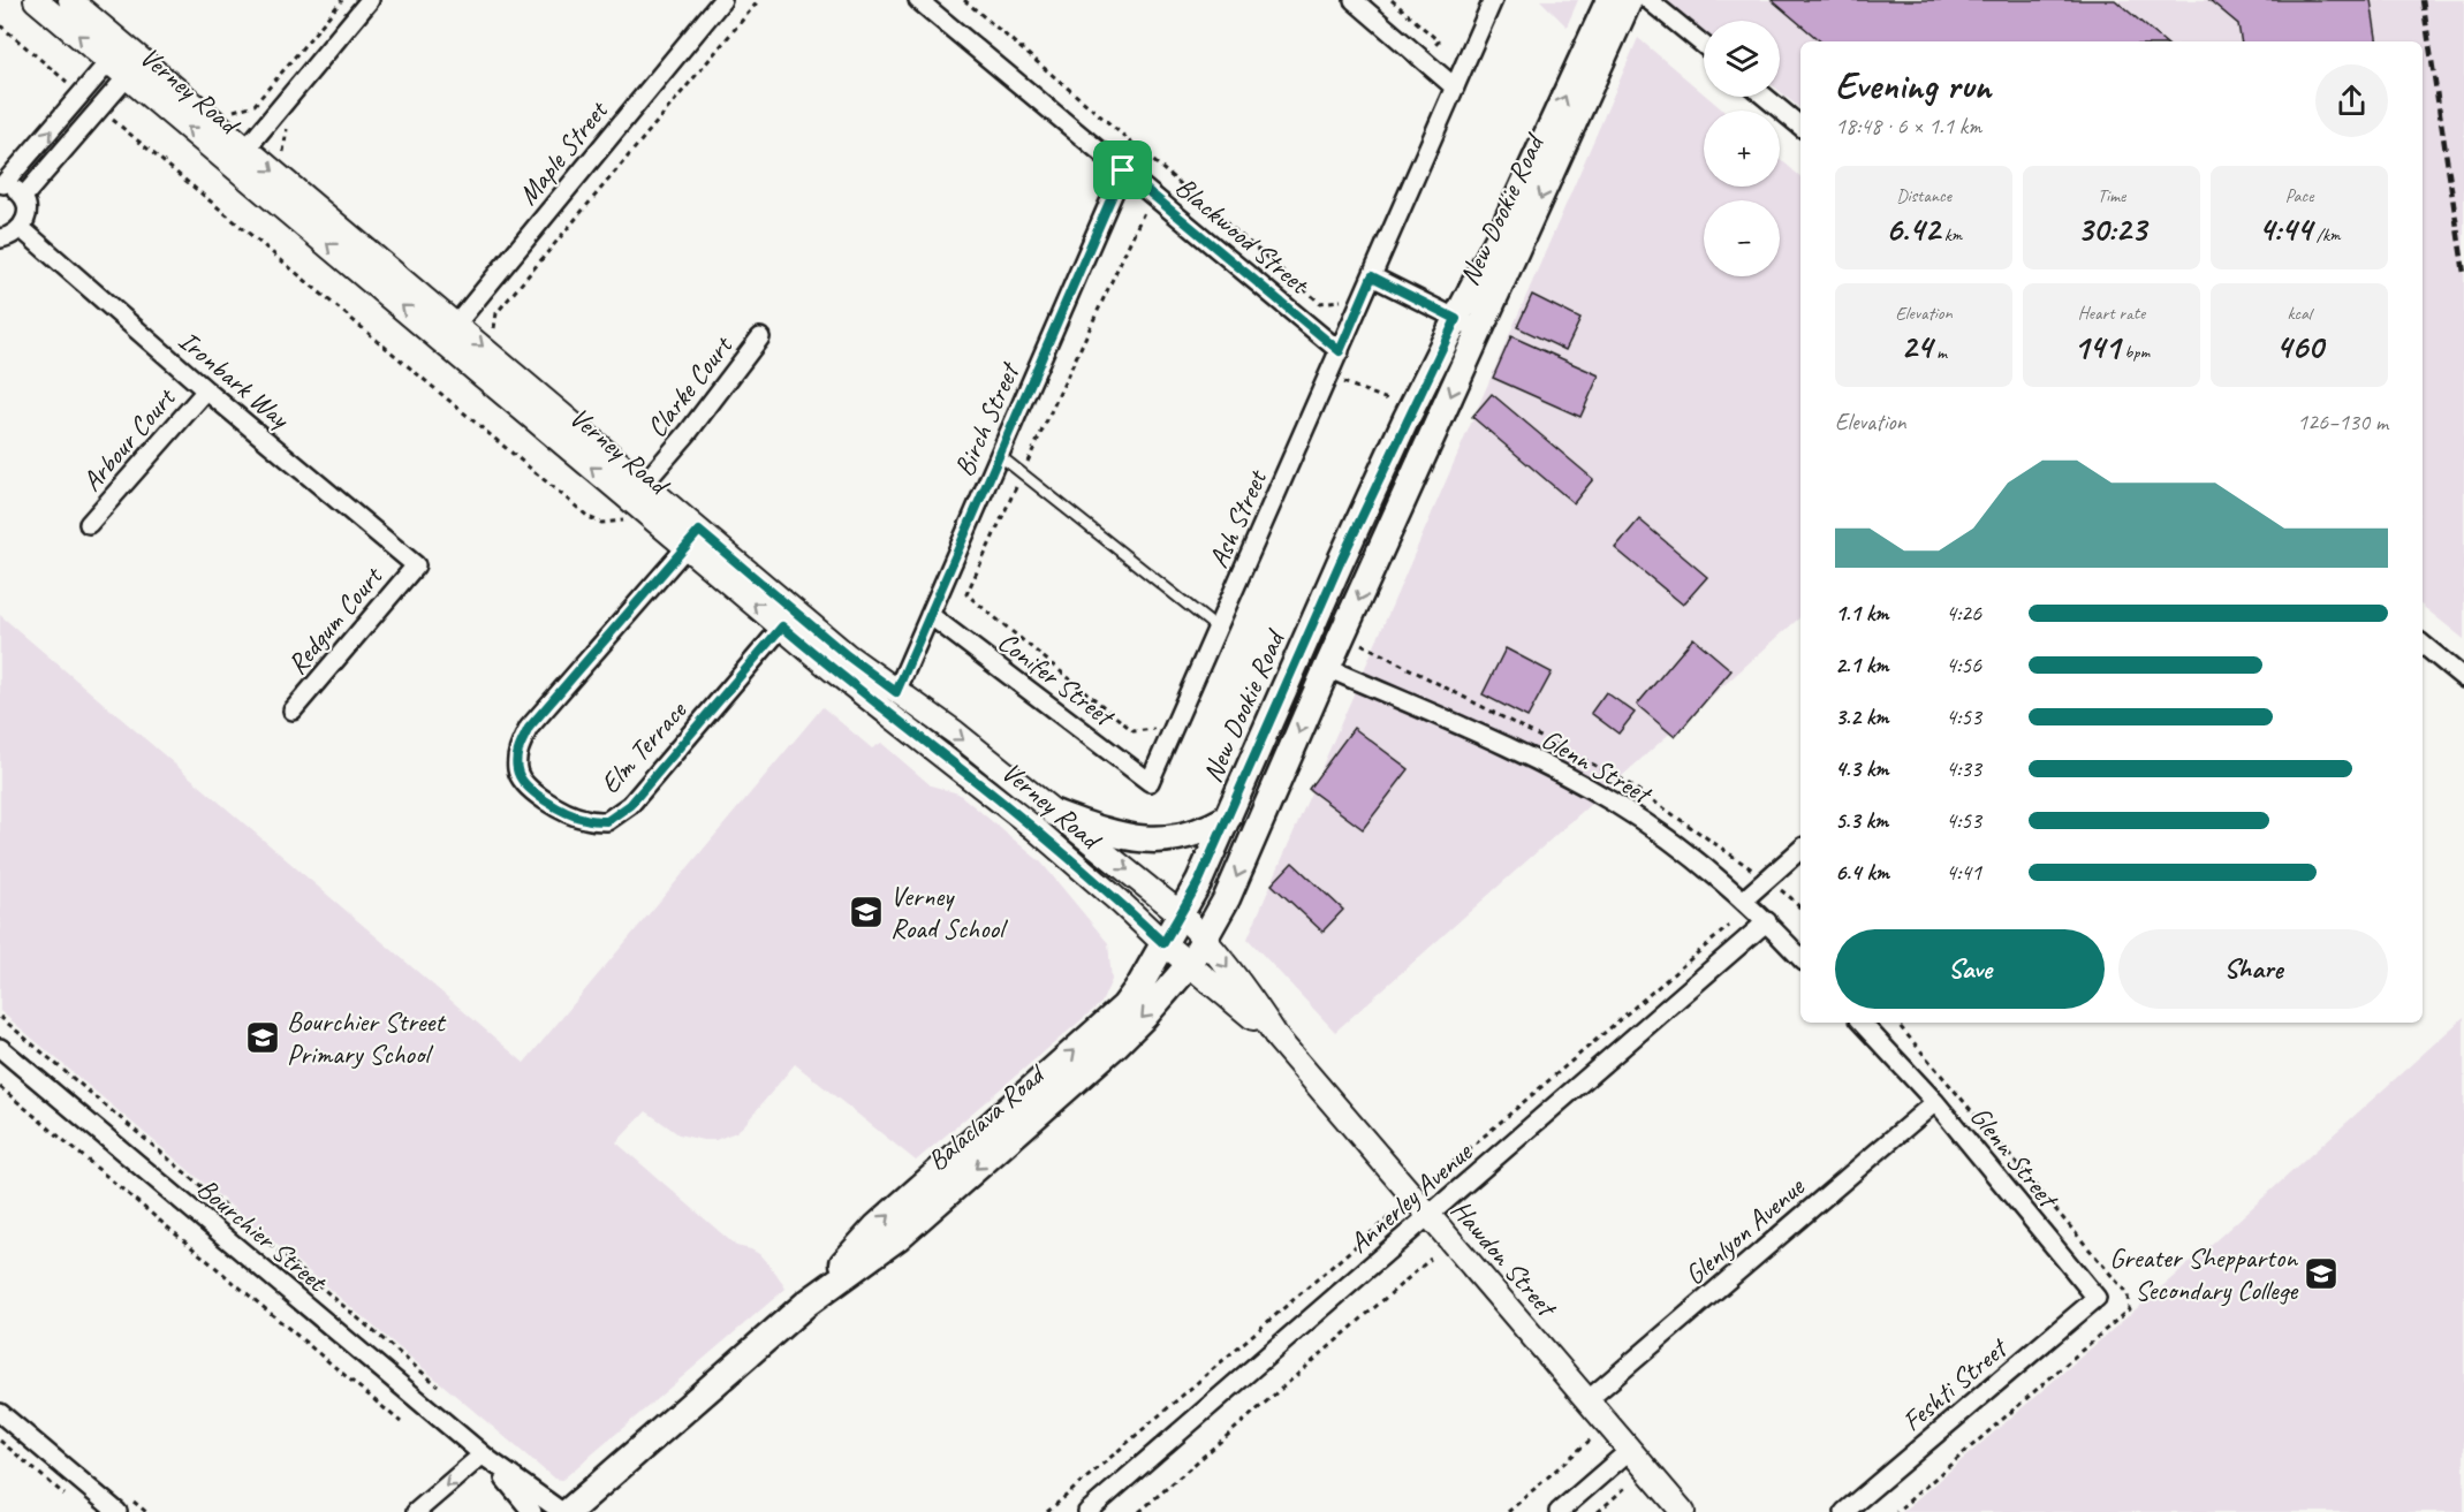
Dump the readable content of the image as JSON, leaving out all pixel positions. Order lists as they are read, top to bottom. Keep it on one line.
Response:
{"streets":{"main road":["New Dookie Road","Balaclava Road"],"street":["Verney Road","Maple Street","Blackwood Street","Ironbark Way","Clarke Court","Birch Street","Arbour Court","Ash Street","Redgum Court","Conifer Street","Elm Terrace","Glenn Street","Annerley Avenue","Glenlyon Avenue","Bourchier Street","Hawdon Street","Feshti Street"]},"crossings":[["Verney Road","Maple Street"],["Verney Road","New Dookie Road"],["Verney Road","Clarke Court"],["Verney Road","Birch Street"],["Verney Road","Elm Terrace"],["Verney Road","Balaclava Road"],["Verney Road","Hawdon Street"],["New Dookie Road","Glenn Street"],["New Dookie Road","Balaclava Road"],["New Dookie Road","Hawdon Street"],["Blackwood Street","Birch Street"],["Blackwood Street","Ash Street"],["Ironbark Way","Arbour Court"],["Ironbark Way","Redgum Court"],["Birch Street","Conifer Street"],["Ash Street","Conifer Street"],["Glenn Street","Annerley Avenue"],["Glenn Street","Glenlyon Avenue"],["Glenn Street","Feshti Street"],["Balaclava Road","Hawdon Street"],["Annerley Avenue","Hawdon Street"],["Glenlyon Avenue","Hawdon Street"]],"places":{"school or university":["Verney Road School","Bourchier Street Primary School","Greater Shepparton Secondary College"]},"page":{"map_buttons":["+","−"],"heading":["Evening run","18:48 · 6 × 1.1 km"],"stats":[["Distance","6.42 km"],["Time","30:23"],["Pace","4:44 /km"],["Elevation","24 m"],["Heart rate","141 bpm"],["kcal","460"]],"chart":["Elevation","126–130 m"],"list":[{"name":"1.1 km","note":"4:26"},{"name":"2.1 km","note":"4:56"},{"name":"3.2 km","note":"4:53"},{"name":"4.3 km","note":"4:33"},{"name":"5.3 km","note":"4:53"},{"name":"6.4 km","note":"4:41"}],"buttons":["Save","Share"]}}
